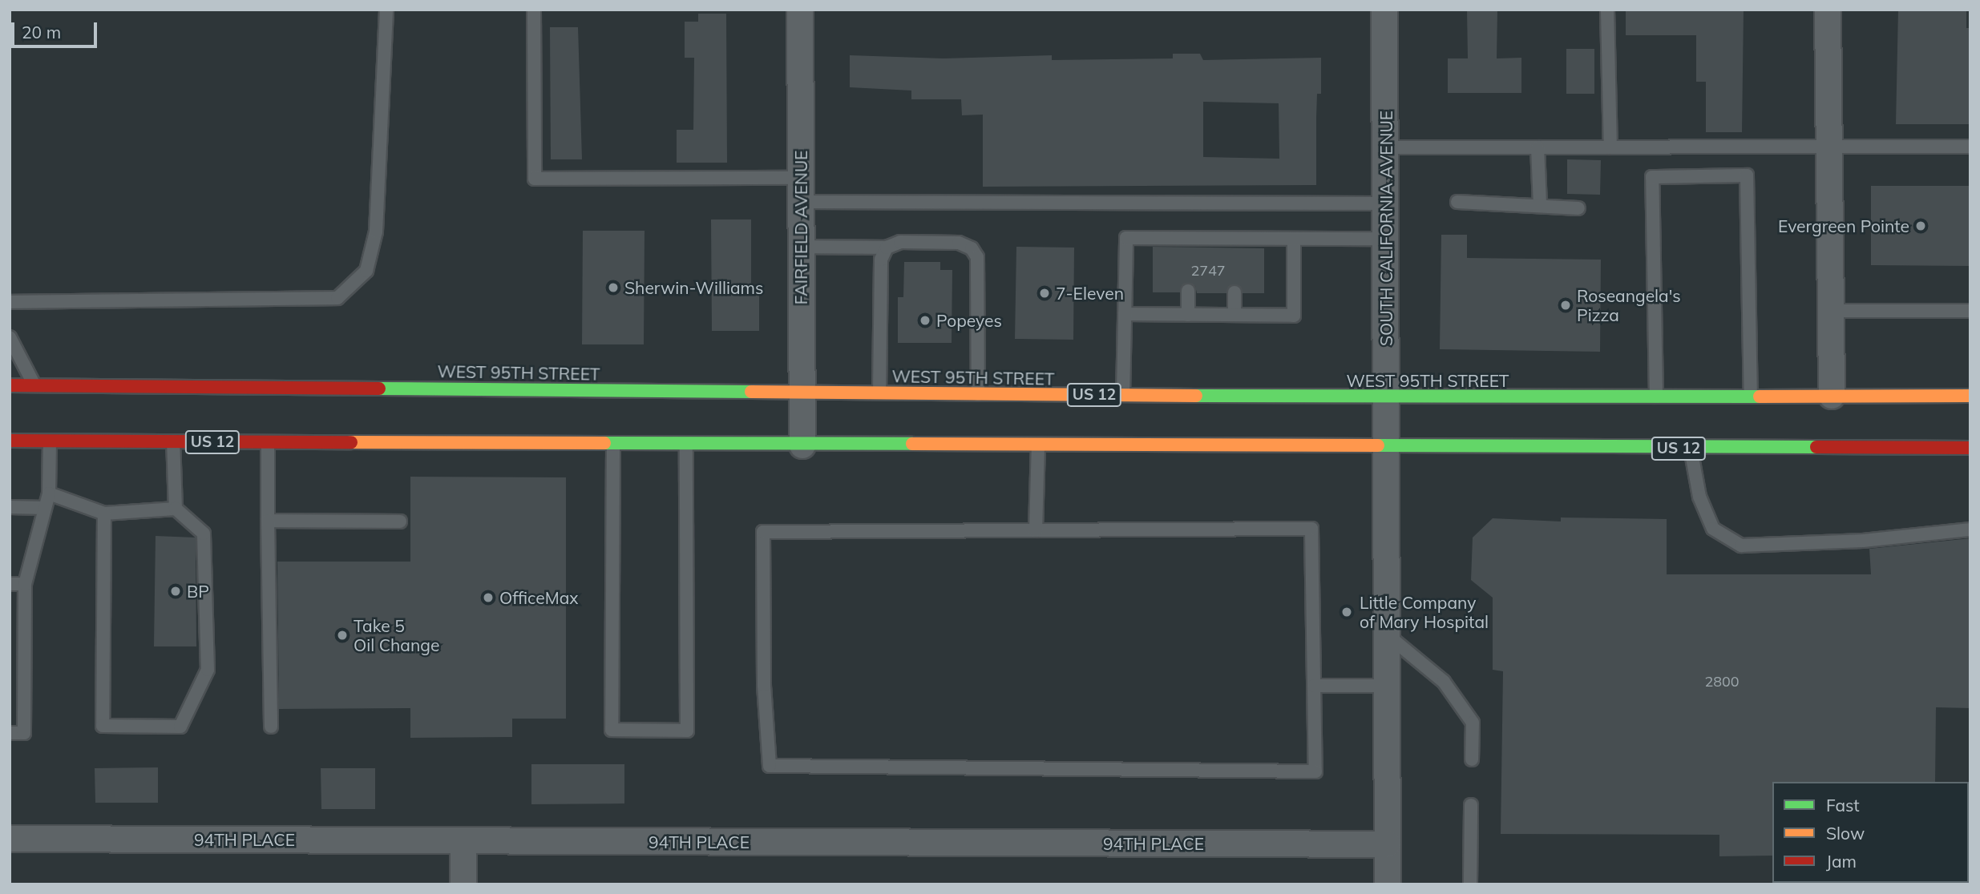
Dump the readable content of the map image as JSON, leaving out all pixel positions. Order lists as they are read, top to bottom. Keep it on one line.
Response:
{"streets":{"main road":["WEST 95TH STREET","US 12"],"street":["FAIRFIELD AVENUE","SOUTH CALIFORNIA AVENUE","94TH PLACE"]},"crossings":[["FAIRFIELD AVENUE","WEST 95TH STREET"],["FAIRFIELD AVENUE","US 12"],["SOUTH CALIFORNIA AVENUE","WEST 95TH STREET"],["SOUTH CALIFORNIA AVENUE","US 12"],["SOUTH CALIFORNIA AVENUE","94TH PLACE"]],"places":["Evergreen Pointe","Sherwin-Williams","7-Eleven","Roseangela's Pizza","Popeyes","BP","OfficeMax","Little Company of Mary Hospital","Take 5 Oil Change"],"house_numbers":["2747","2800"],"legend":["Fast","Slow","Jam"],"scale_bar":"20 m"}
